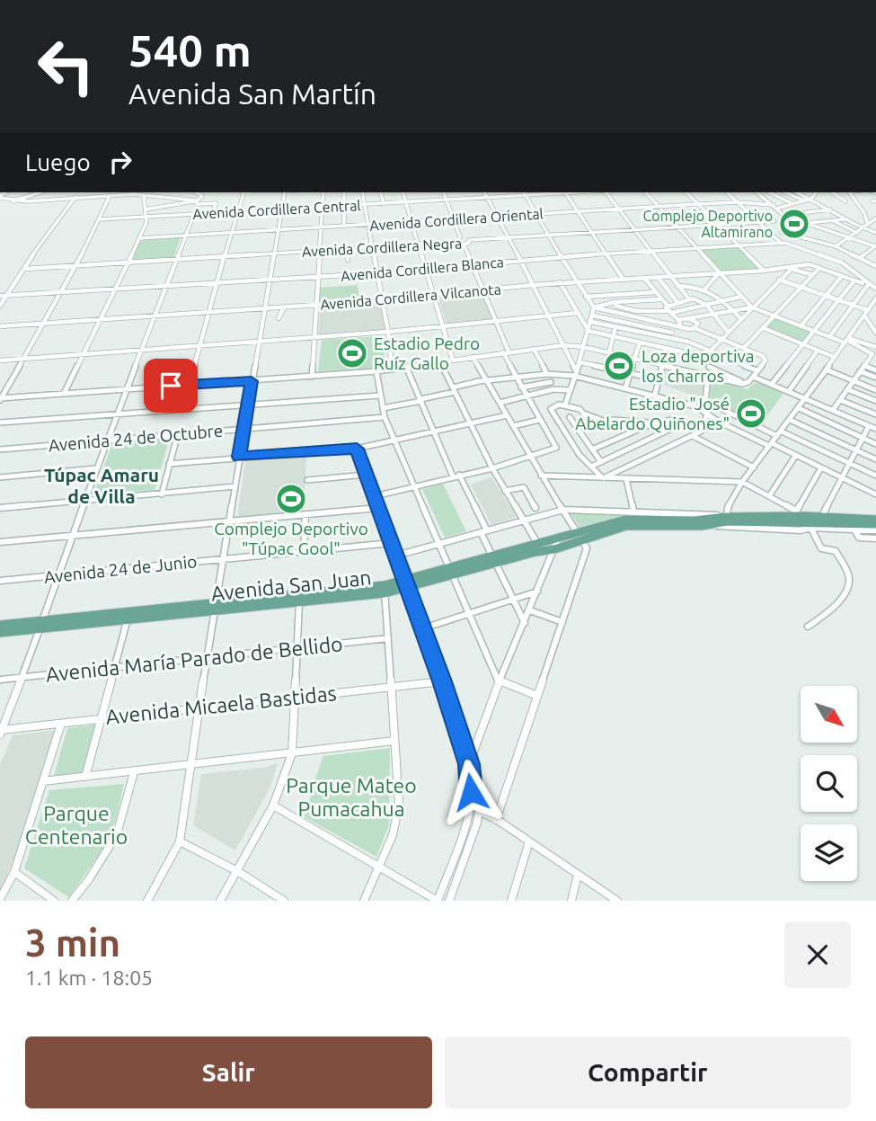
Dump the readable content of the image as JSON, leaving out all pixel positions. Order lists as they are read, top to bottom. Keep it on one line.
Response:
{"streets":{"main road":["Avenida San Juan"],"street":["Avenida Cordillera Central","Avenida Cordillera Oriental","Avenida Cordillera Negra","Avenida Cordillera Blanca","Avenida Cordillera Vilcanota","Avenida 24 de Octubre","Avenida 24 de Junio","Avenida María Parado de Bellido","Avenida Micaela Bastidas"]},"districts":["Túpac Amaru de Villa"],"parks":["Parque Mateo Pumacahua","Parque Centenario"],"places":{"sports":["Complejo Deportivo Altamirano","Estadio Pedro Ruíz Gallo","Loza deportiva los charros","Estadio \"José Abelardo Quiñones\"","Complejo Deportivo \"Túpac Gool\""]},"north":"bottom right","page":{"turn":["540 m","Avenida San Martín"],"then":"Luego","heading":["3 min","1.1 km · 18:05"],"buttons":["Salir","Compartir"]}}
